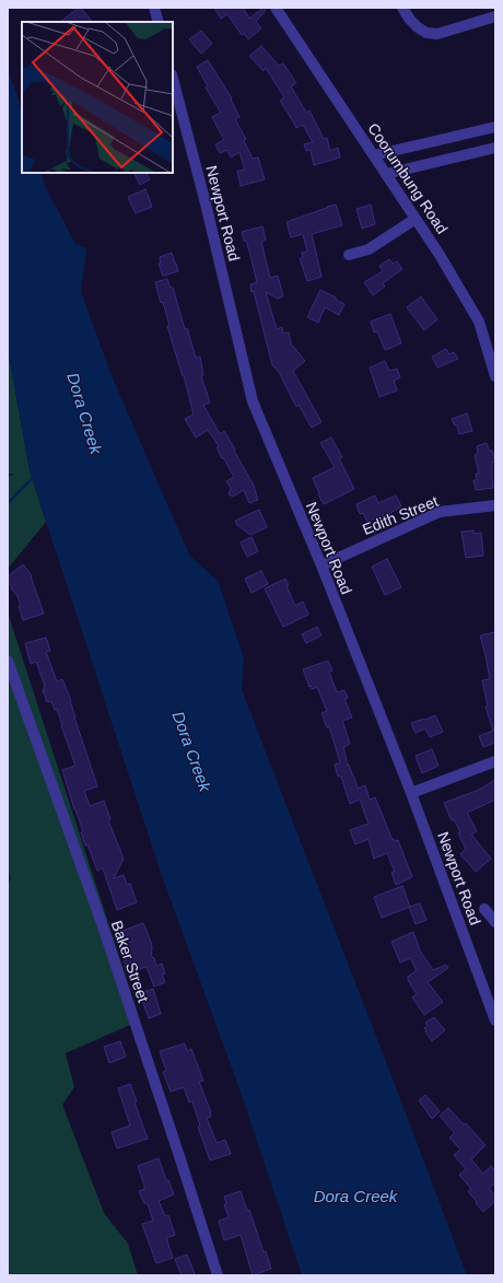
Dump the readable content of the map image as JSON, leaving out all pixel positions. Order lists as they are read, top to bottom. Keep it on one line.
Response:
{"streets":{"street":["Coorumbung Road","Newport Road","Edith Street","Baker Street"]},"crossings":[["Newport Road","Edith Street"]],"water":["Dora Creek"]}
